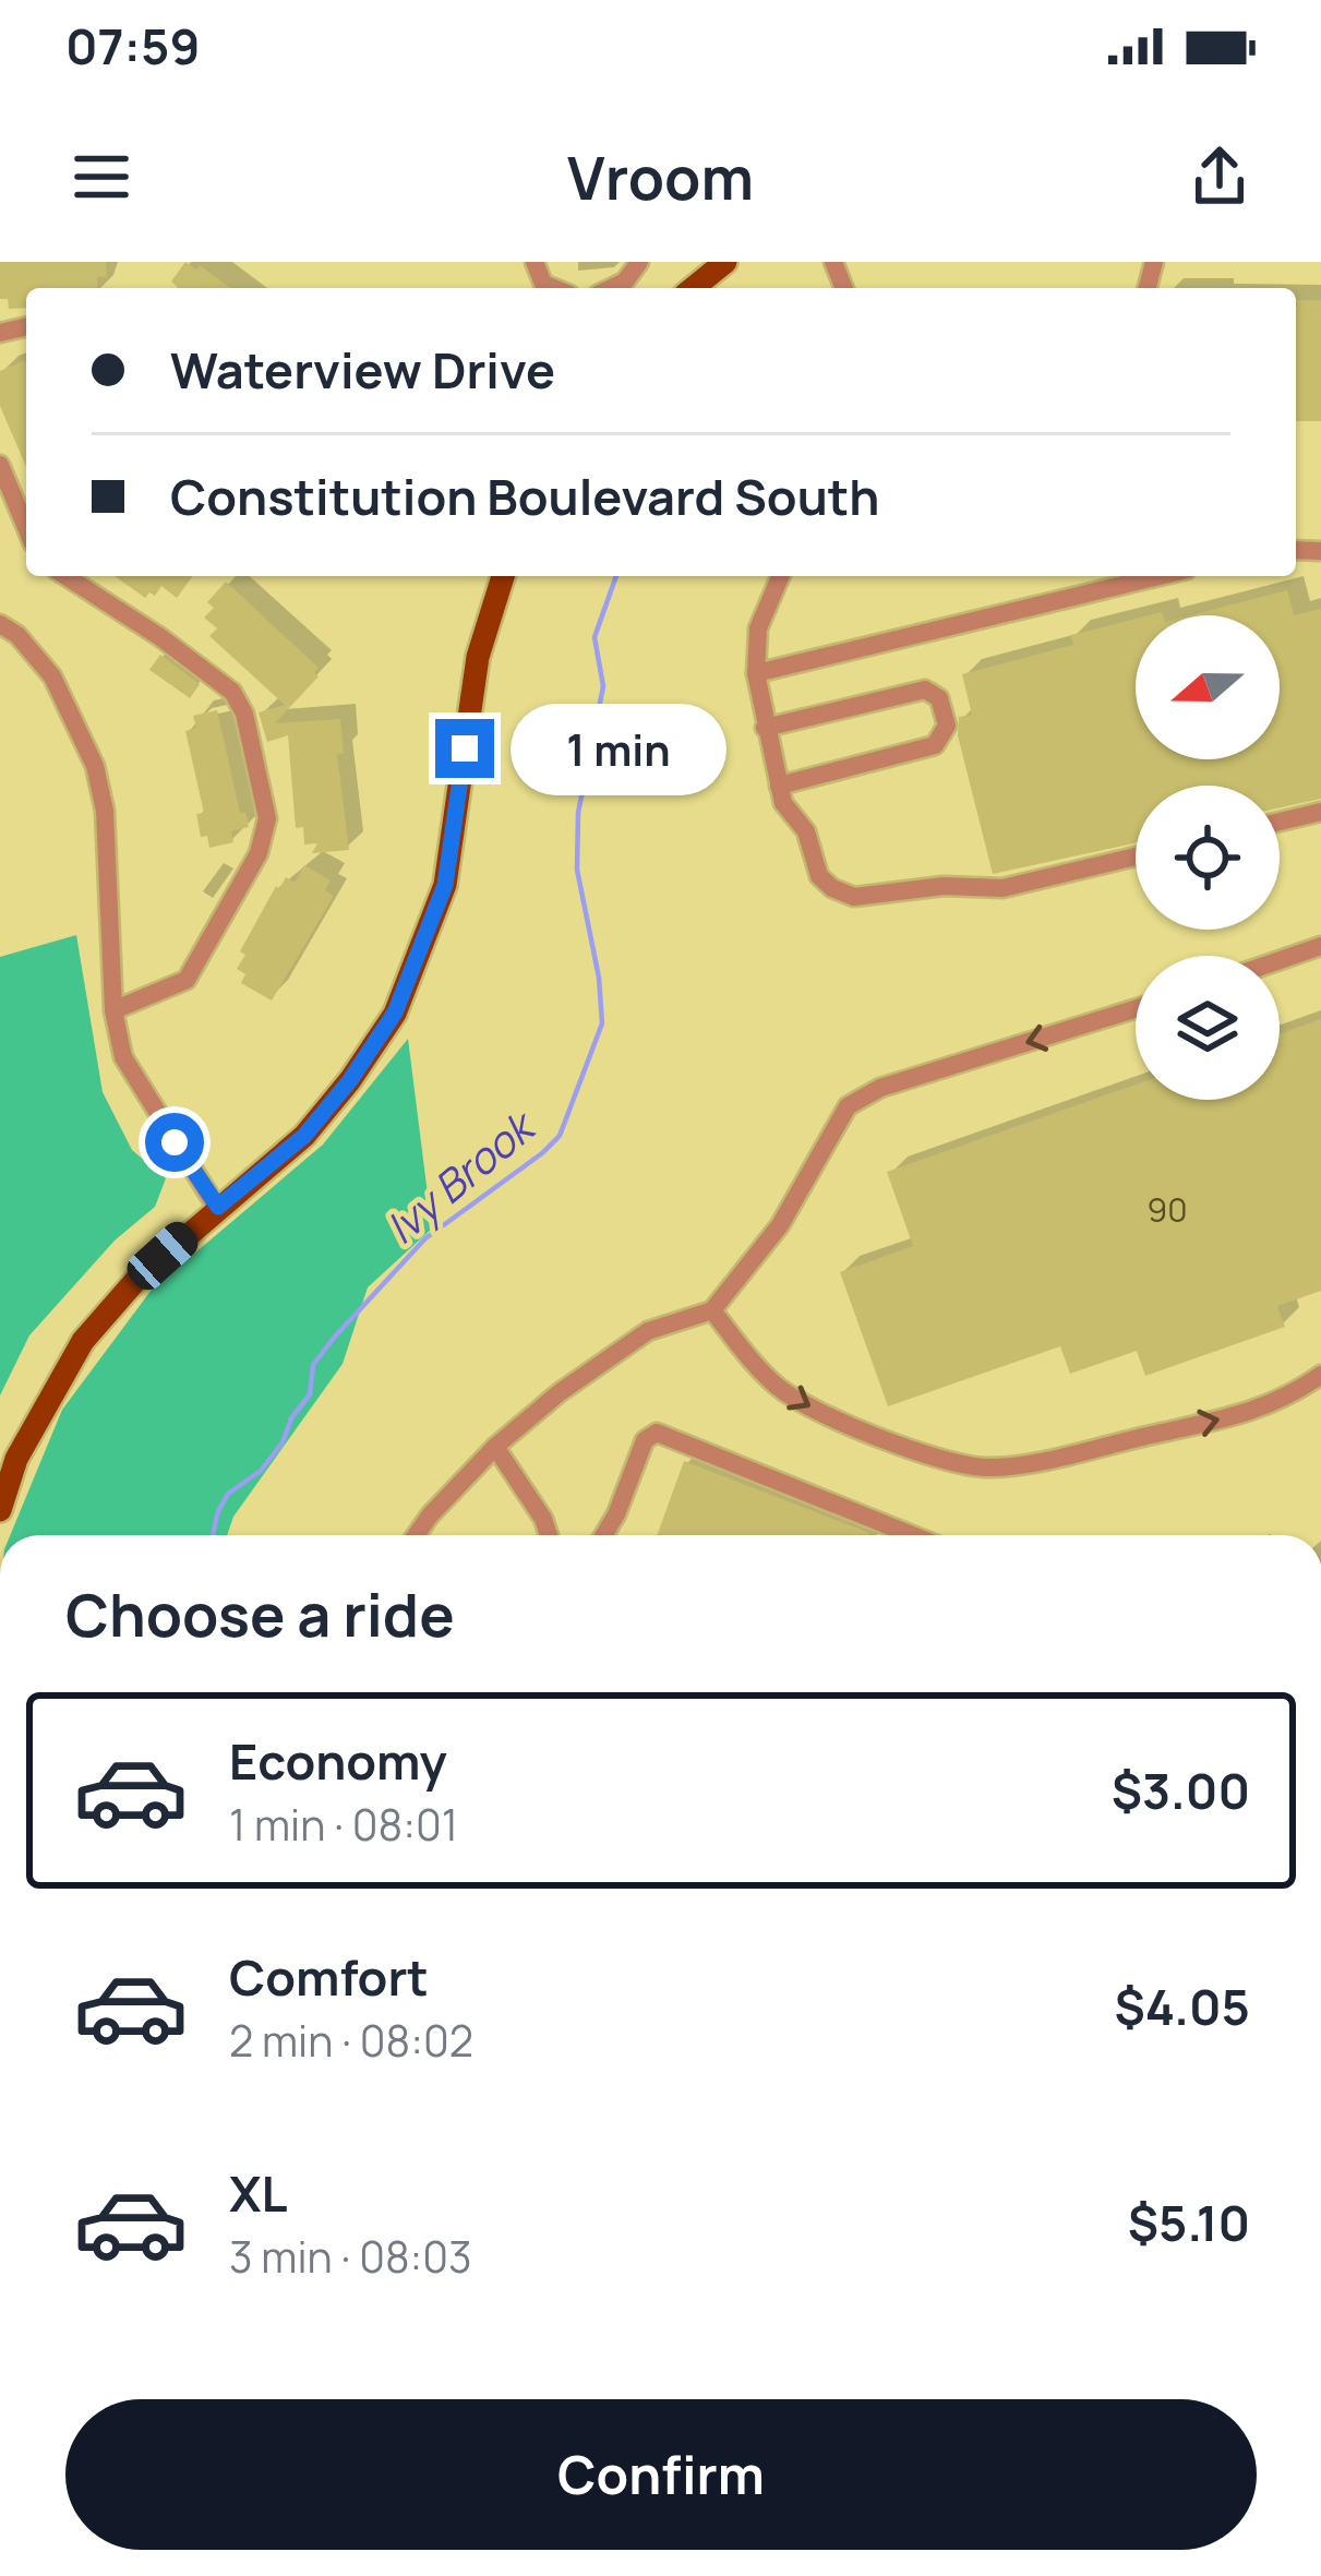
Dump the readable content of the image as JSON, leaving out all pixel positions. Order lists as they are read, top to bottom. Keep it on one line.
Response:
{"water":["Ivy Brook"],"house_numbers":["90"],"north":"left","page":{"status":"07:59","header":"Vroom","banner":["Waterview Drive","Constitution Boulevard South"],"bubble":"1 min","heading":"Choose a ride","list":[{"name":"Economy","note":"1 min · 08:01","value":"$3.00"},{"name":"Comfort","note":"2 min · 08:02","value":"$4.05"},{"name":"XL","note":"3 min · 08:03","value":"$5.10"}],"buttons":"Confirm"}}
